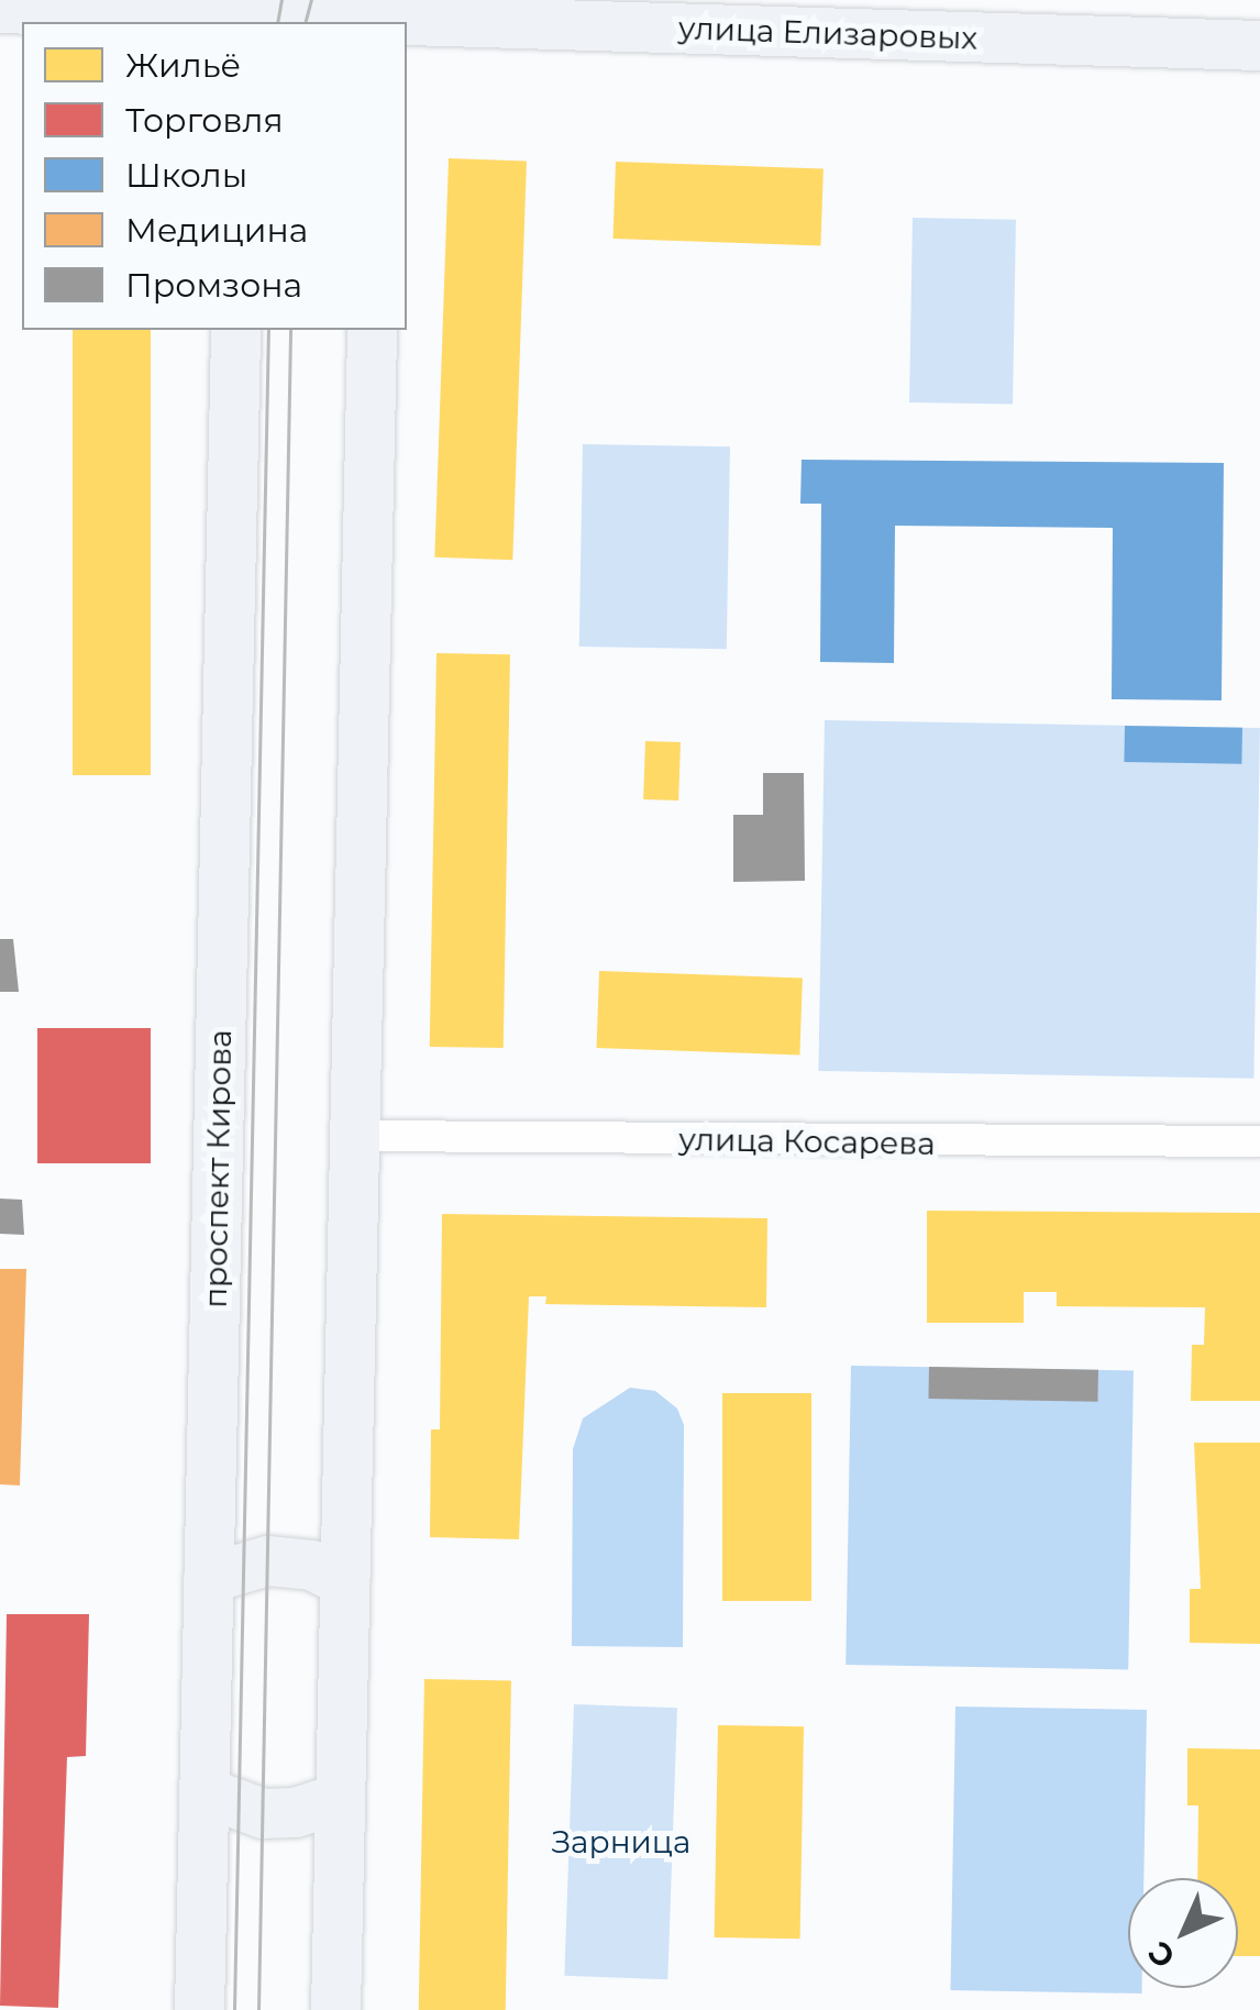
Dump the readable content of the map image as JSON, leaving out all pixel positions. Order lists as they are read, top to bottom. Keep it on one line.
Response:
{"streets":{"main road":["улица Елизаровых","проспект Кирова"],"street":["улица Косарева"]},"parks":["Зарница"],"legend":["Жильё","Торговля","Школы","Медицина","Промзона"],"north":"bottom left"}
